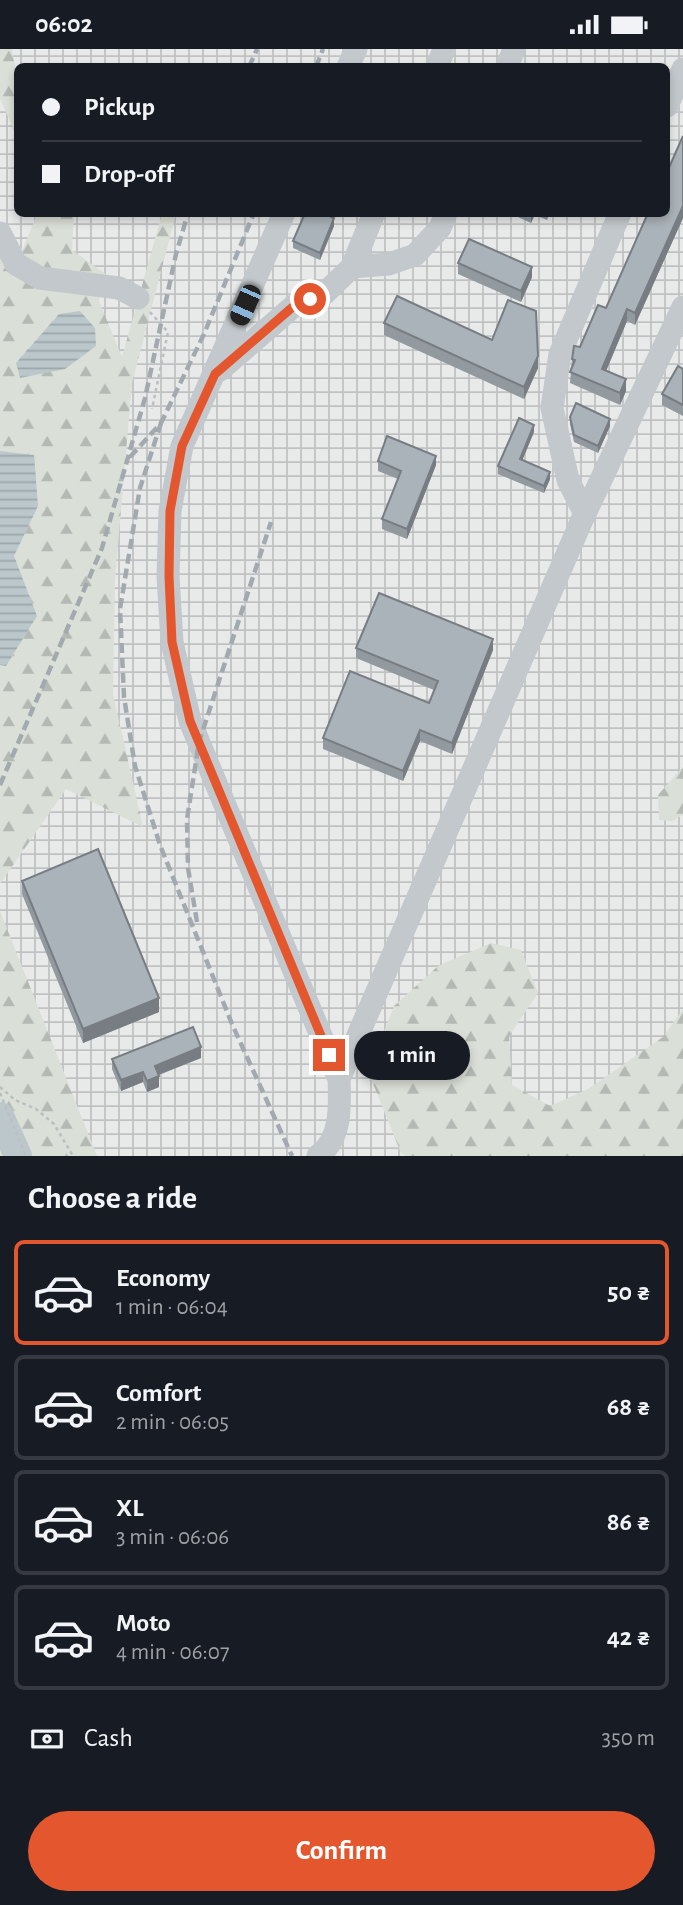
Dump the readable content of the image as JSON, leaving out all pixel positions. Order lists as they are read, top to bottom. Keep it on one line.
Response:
{"page":{"status":"06:02","banner":["Pickup","Drop-off"],"bubble":"1 min","heading":"Choose a ride","list":[{"name":"Economy","note":"1 min · 06:04","value":"50 ₴"},{"name":"Comfort","note":"2 min · 06:05","value":"68 ₴"},{"name":"XL","note":"3 min · 06:06","value":"86 ₴"},{"name":"Moto","note":"4 min · 06:07","value":"42 ₴"}],"pay":["Cash","350 m"],"buttons":"Confirm"}}
